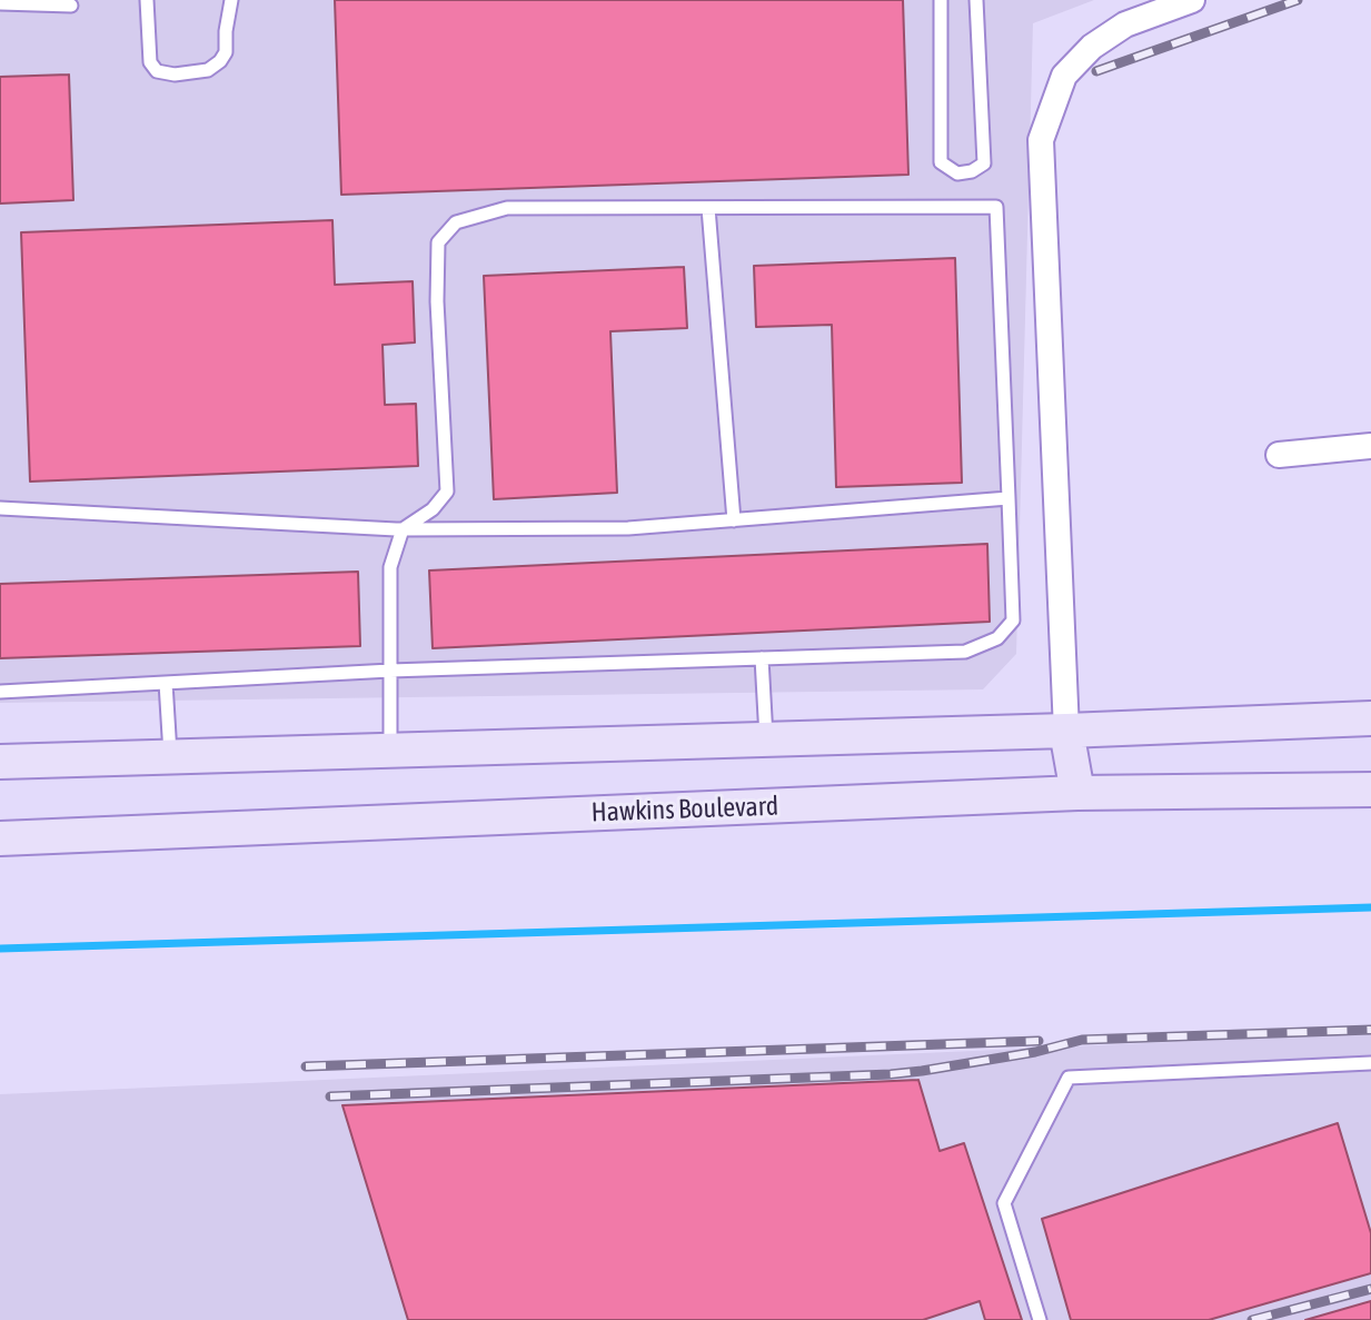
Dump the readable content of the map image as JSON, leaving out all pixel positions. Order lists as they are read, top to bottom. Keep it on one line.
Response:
{"streets":{"main road":["Hawkins Boulevard"]}}
